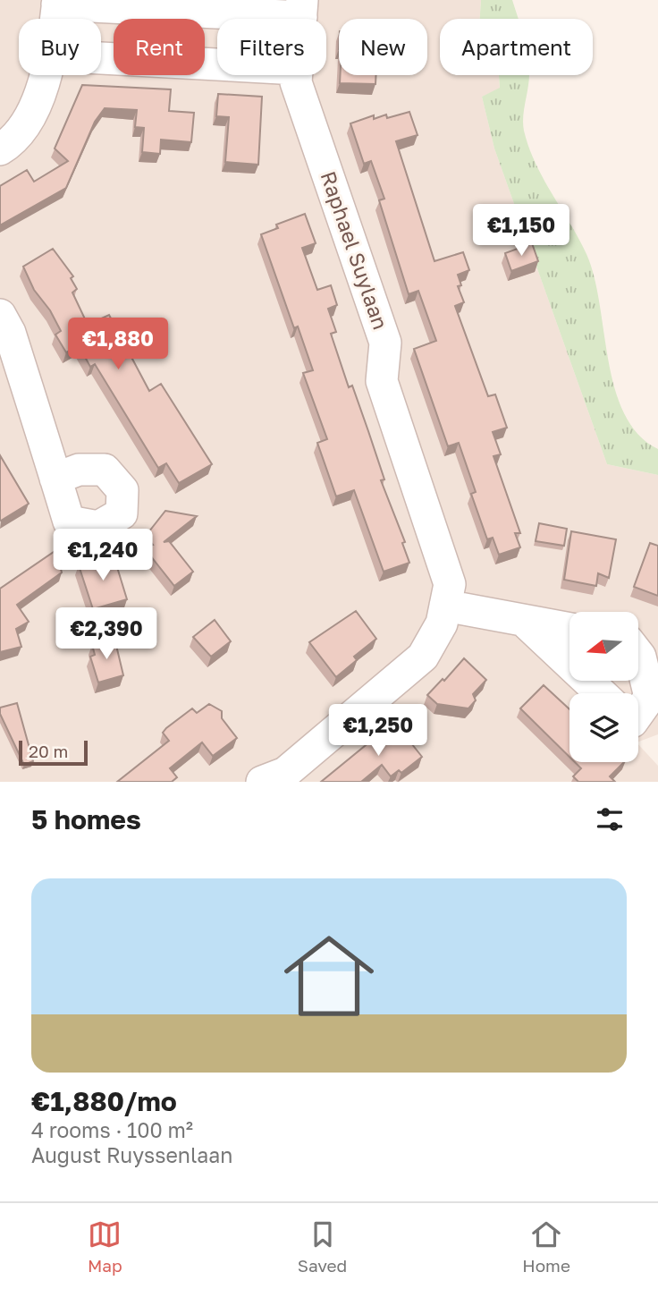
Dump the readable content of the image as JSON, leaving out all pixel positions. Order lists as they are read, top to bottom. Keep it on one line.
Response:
{"streets":{"street":["Raphael Suylaan"]},"scale_bar":"20 m","north":"left","page":{"chip":["Buy","Rent","Filters","New","Apartment"],"price":["€1,150","€1,880","€1,240","€2,390","€1,250"],"scale":"20 m","heading":"5 homes","list":[{"name":"€1,880/mo","note":"4 rooms · 100 m² · August Ruyssenlaan"}],"tabs":["Map","Saved","Home"]}}
